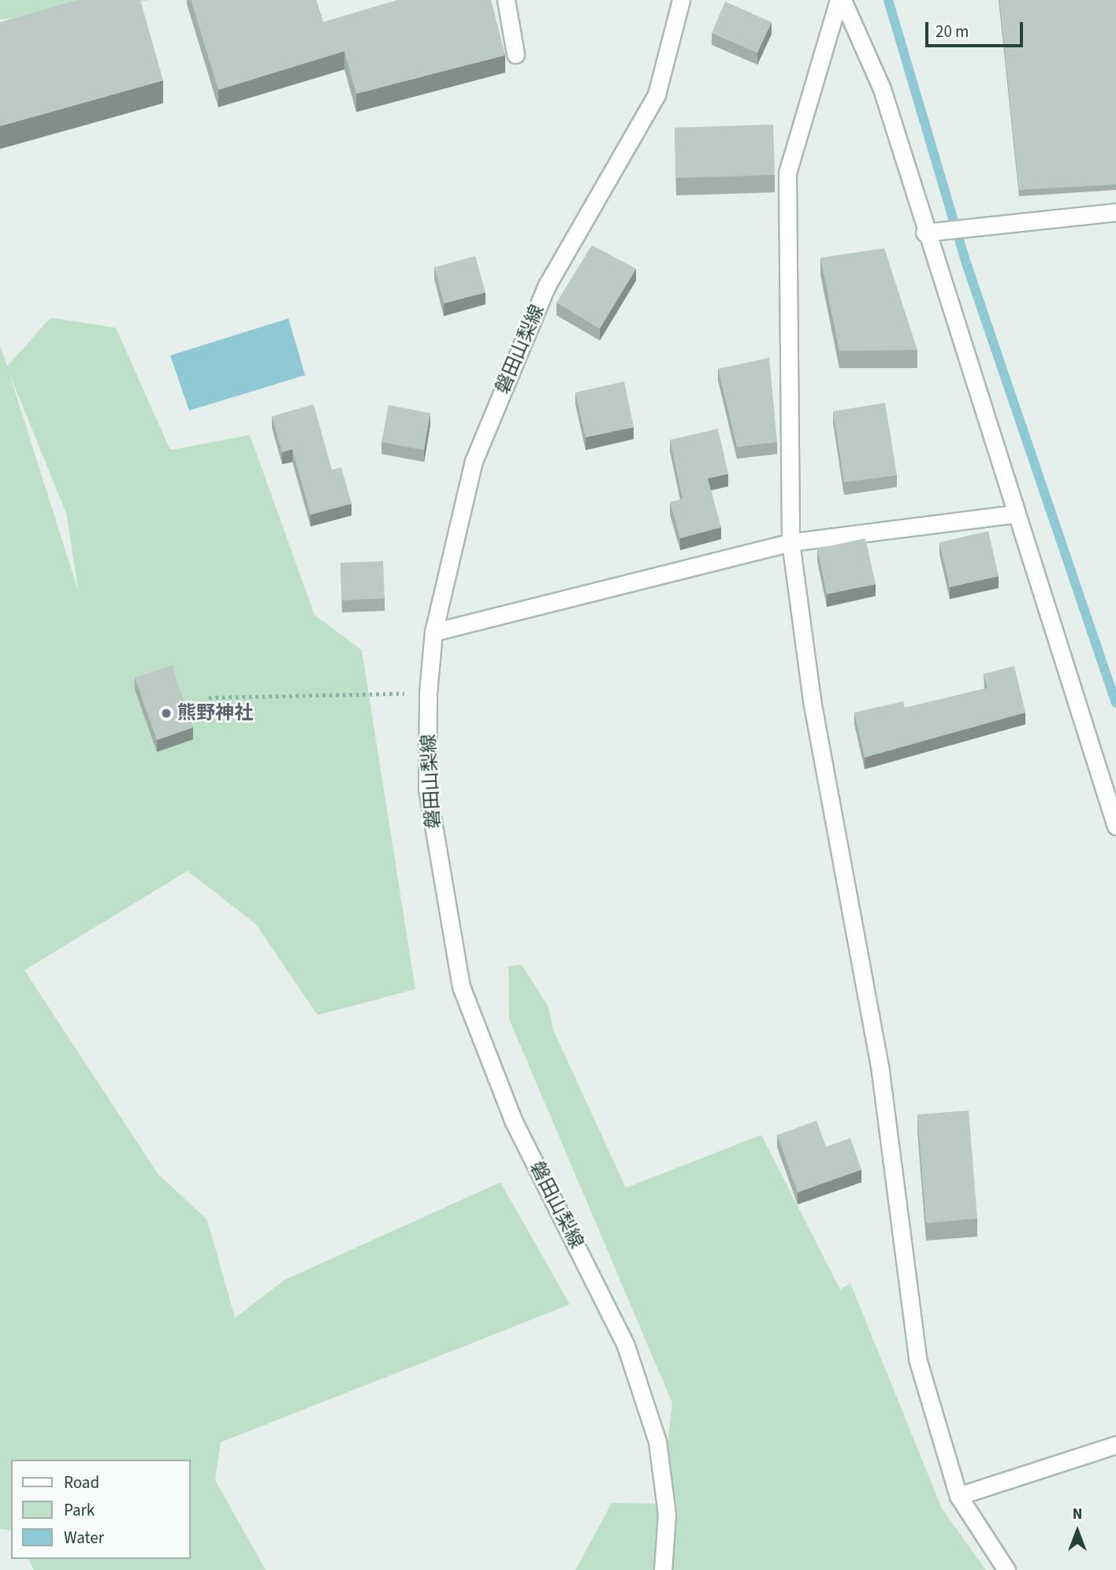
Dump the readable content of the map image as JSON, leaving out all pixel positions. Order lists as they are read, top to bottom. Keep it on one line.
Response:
{"streets":{"street":["磐田山梨線"]},"places":["熊野神社"],"legend":["Road","Park","Water"],"scale_bar":"20 m","north":"top"}
